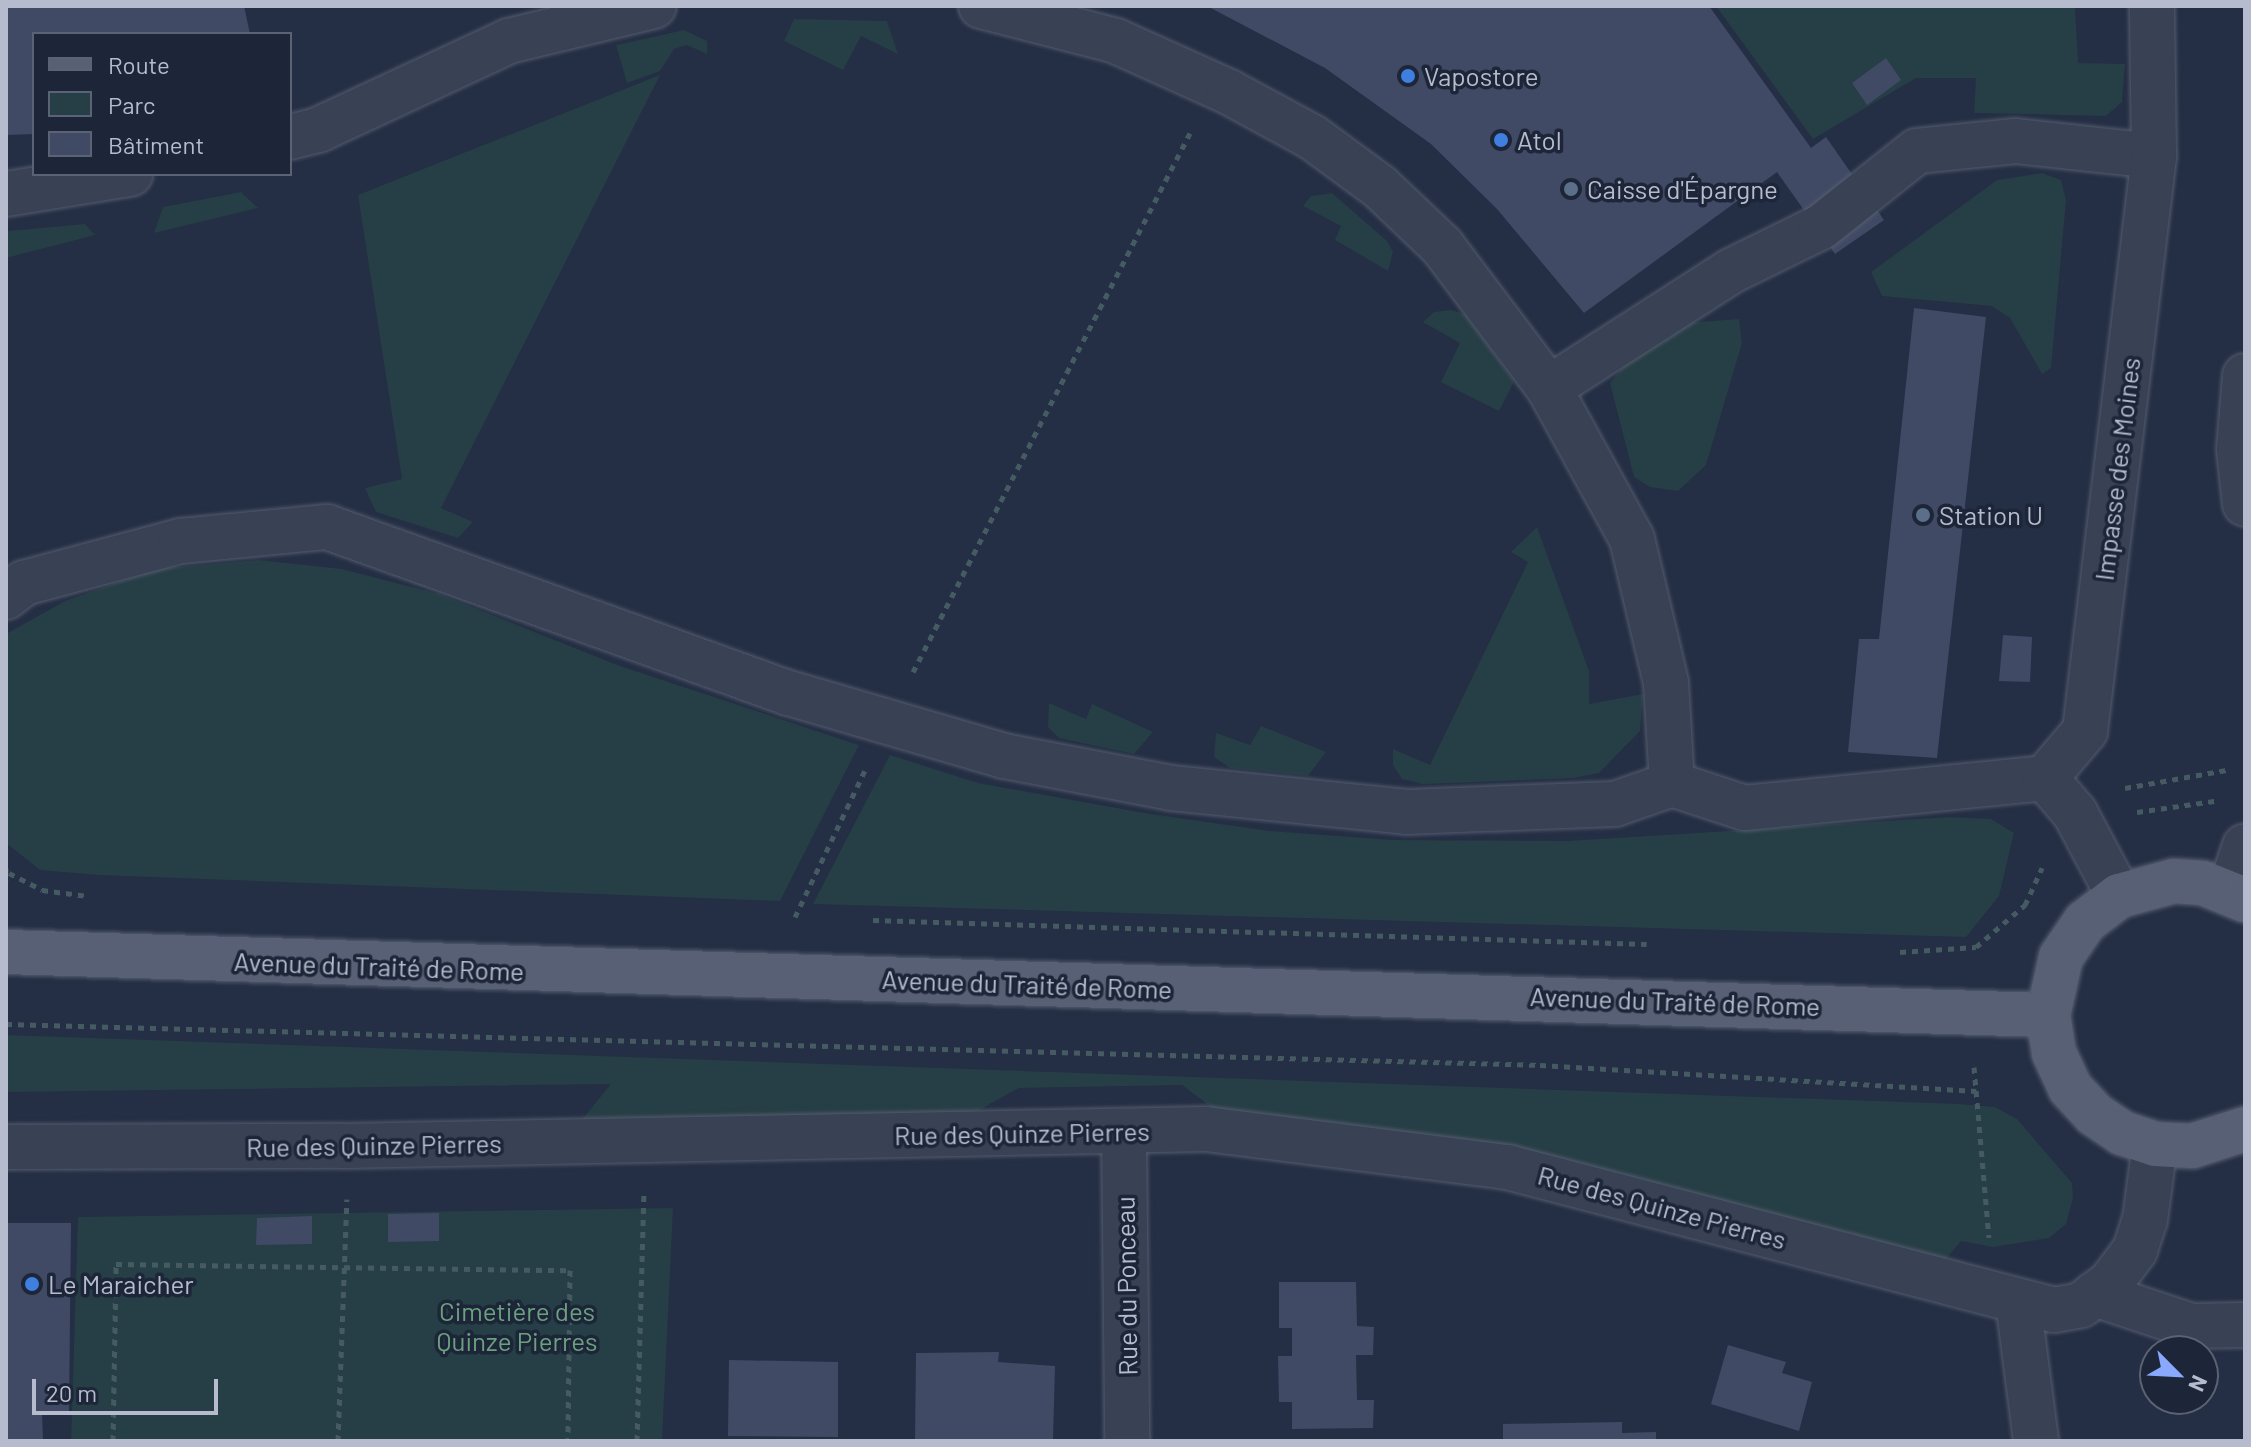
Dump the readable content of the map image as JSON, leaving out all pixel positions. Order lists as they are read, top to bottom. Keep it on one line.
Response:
{"streets":{"main road":["Avenue du Traité de Rome"],"street":["Impasse des Moines","Rue des Quinze Pierres","Rue du Ponceau"]},"crossings":[["Rue des Quinze Pierres","Rue du Ponceau"]],"parks":["Cimetière des Quinze Pierres"],"places":["Vapostore","Atol","Caisse d'Épargne","Station U","Le Maraicher"],"legend":["Route","Parc","Bâtiment"],"scale_bar":"20 m","north":"bottom right"}
